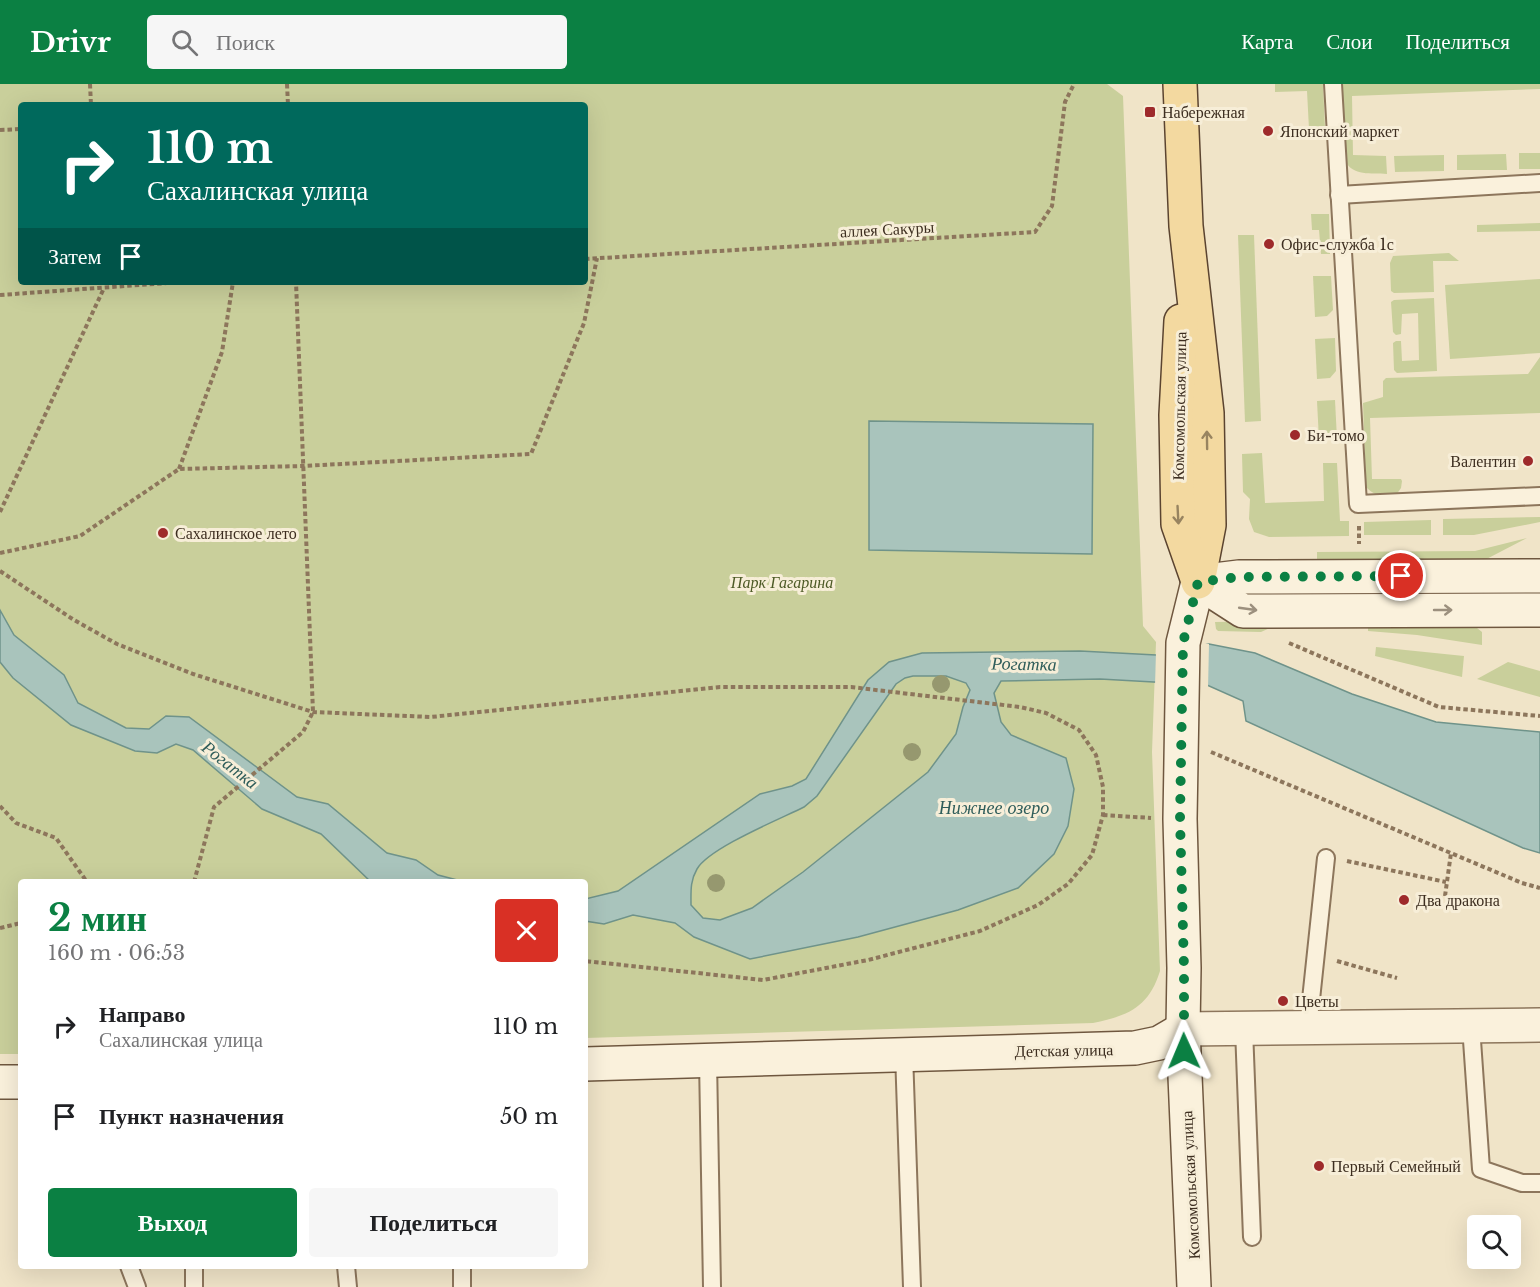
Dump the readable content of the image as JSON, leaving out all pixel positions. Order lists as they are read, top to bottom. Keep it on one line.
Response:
{"streets":{"main road":["Комсомольская улица"],"street":["Детская улица"],"path":["аллея Сакуры"]},"crossings":[["Комсомольская улица","Детская улица"]],"water":["Рогатка","Нижнее озеро"],"parks":["Парк Гагарина"],"places":{"transit":["Набережная"],"other":["Японский маркет","Офис-служба 1с","Би-томо","Валентин","Сахалинское лето","Два дракона","Цветы","Первый Семейный"]},"page":{"header":"Drivr","search":"Поиск","nav":["Карта","Слои","Поделиться"],"turn":["110 m","Сахалинская улица"],"then":"Затем","heading":["2 мин","160 m · 06:53"],"list":[{"name":"Направо","note":"Сахалинская улица","value":"110 m"},{"name":"Пункт назначения","value":"50 m"}],"buttons":["Выход","Поделиться"]}}
